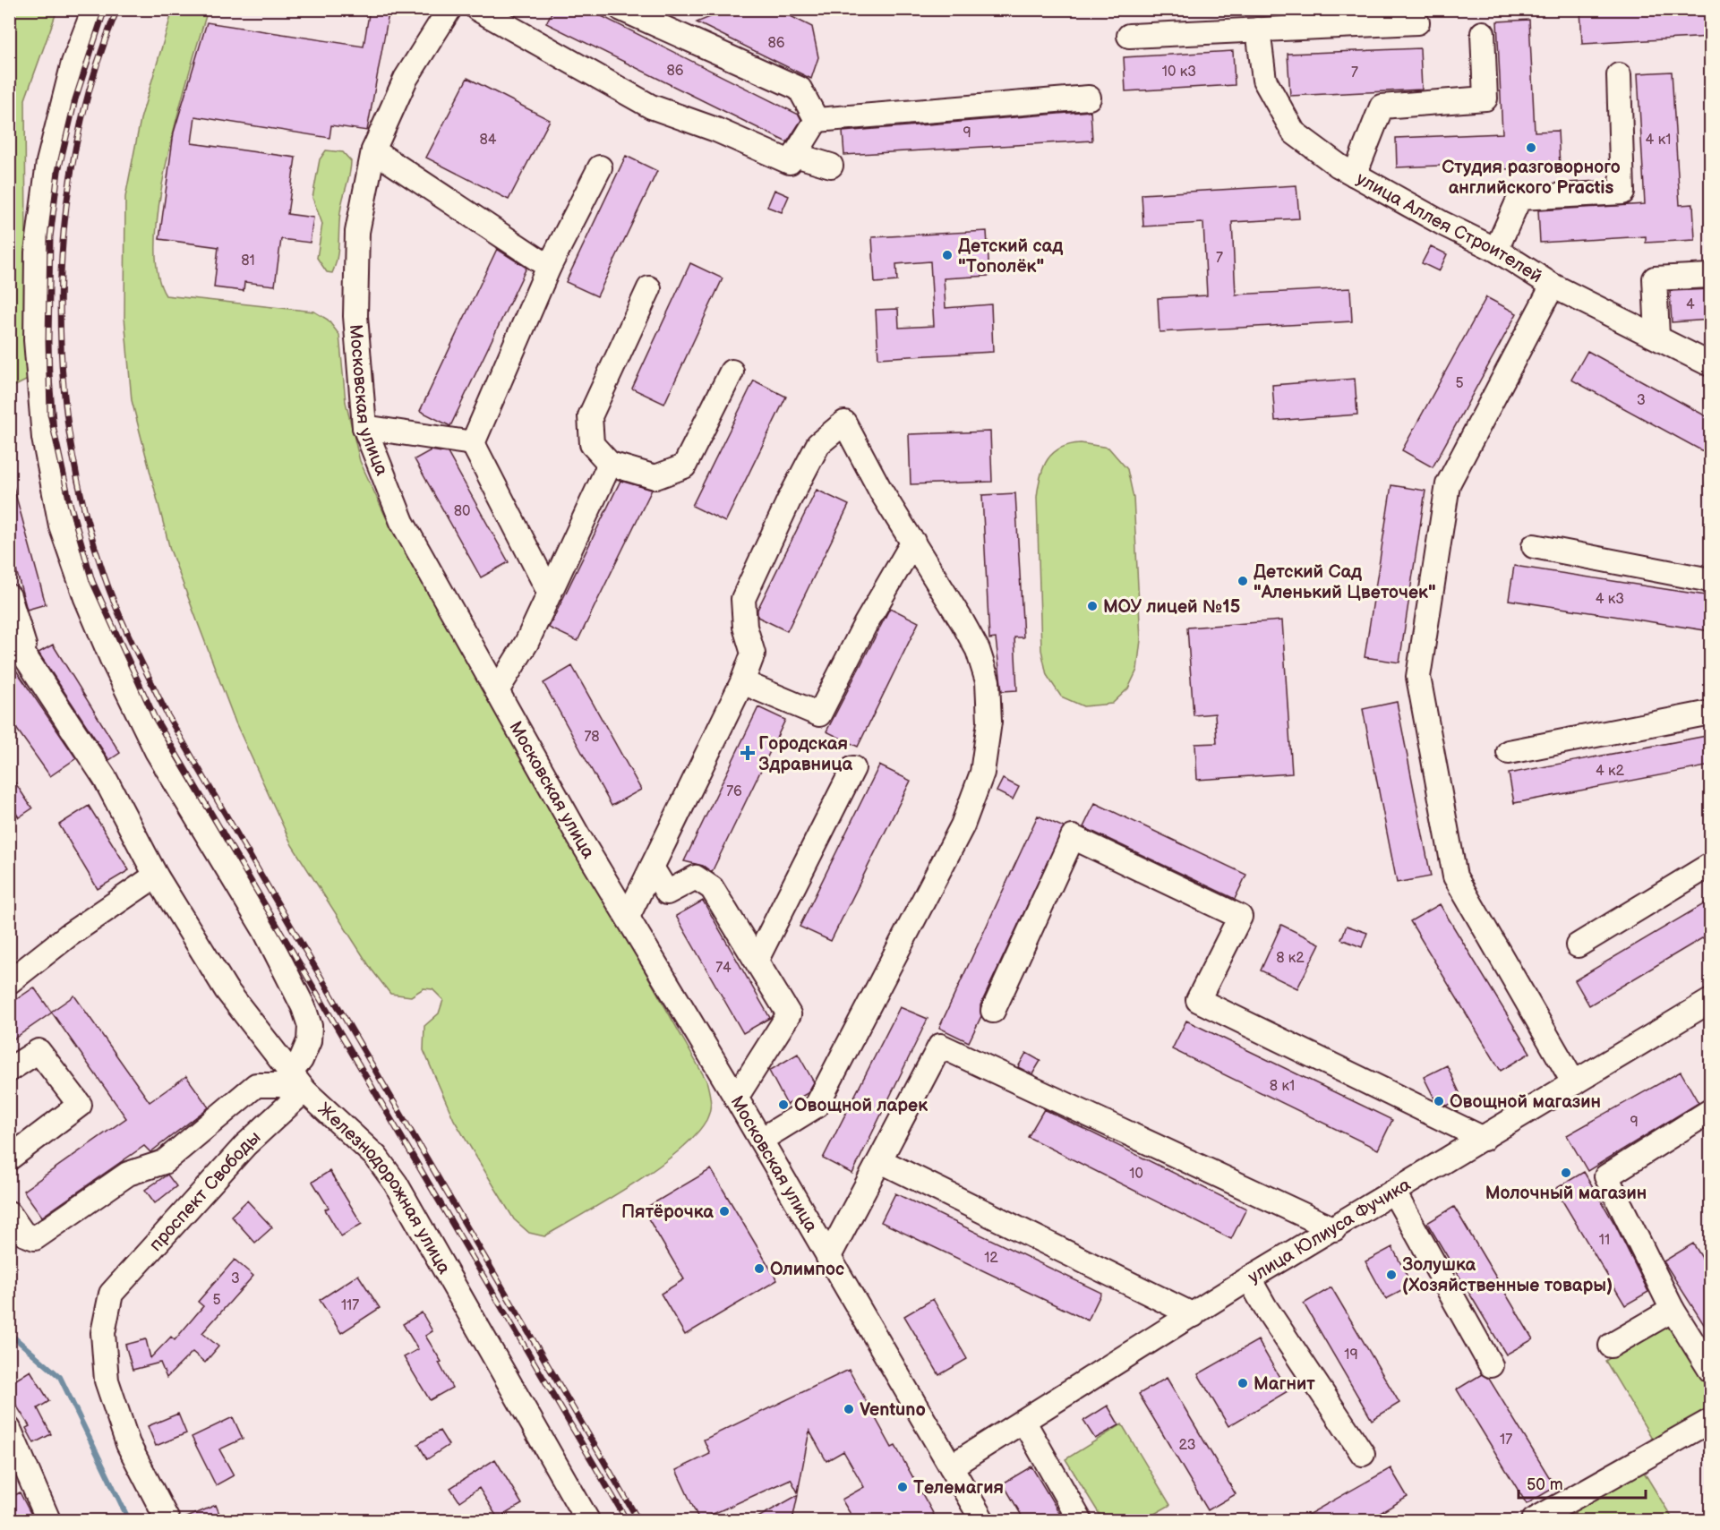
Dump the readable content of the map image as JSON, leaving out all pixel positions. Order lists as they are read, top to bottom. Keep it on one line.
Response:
{"streets":{"street":["улица Аллея Строителей","Московская улица","проспект Свободы","Железнодорожная улица","улица Юлиуса Фучика"]},"crossings":[["Московская улица","улица Юлиуса Фучика"],["проспект Свободы","Железнодорожная улица"]],"places":{"other":["Студия разговорного английского Practis","Детский сад \"Тополёк\"","Детский Сад \"Аленький Цветочек\"","МОУ лицей №15","Овощной магазин","Овощной ларек","Молочный магазин","Пятёрочка","Олимпос","Золушка (Хозяйственные товары)","Магнит","Ventuno","Телемагия"],"health":["Городская Здравница"]},"house_numbers":["86","86","10 к3","7","9","84","4 к1","7","81","4","5","3","80","4 к3","78","4 к2","76","8 к2","74","8 к1","9","10","11","12","3","5","117","19","17","23"],"scale_bar":"50 m"}
